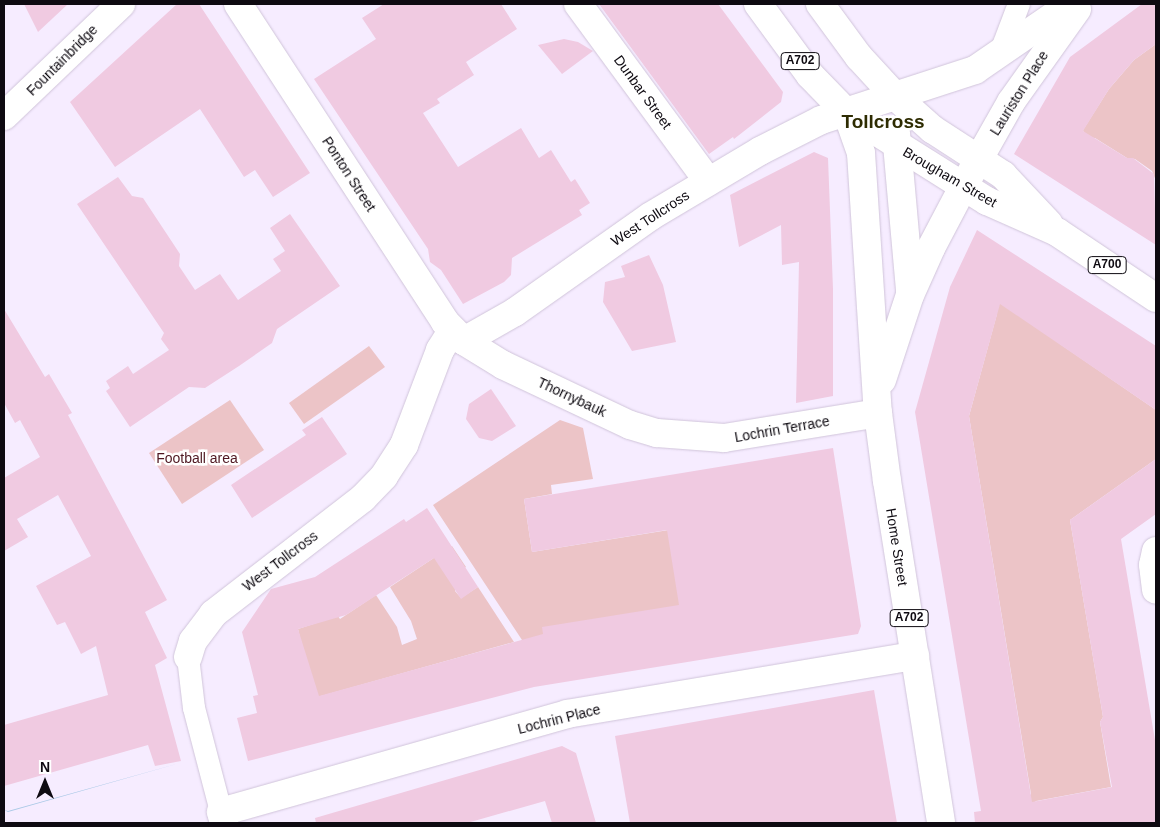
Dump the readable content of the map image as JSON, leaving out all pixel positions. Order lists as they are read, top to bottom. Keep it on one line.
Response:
{"streets":{"street":["Fountainbridge","A702","Dunbar Street","Lauriston Place","Ponton Street","Brougham Street","West Tollcross","A700","Thornybauk","Lochrin Terrace","Home Street","Lochrin Place"]},"crossings":[["A702","Lauriston Place"],["A702","Brougham Street"],["A702","West Tollcross"],["A702","Home Street"],["Dunbar Street","West Tollcross"],["Lauriston Place","Brougham Street"],["Lauriston Place","West Tollcross"],["Lauriston Place","Home Street"],["Ponton Street","West Tollcross"],["Ponton Street","Thornybauk"],["Brougham Street","West Tollcross"],["Brougham Street","Home Street"],["West Tollcross","Thornybauk"],["West Tollcross","Home Street"],["West Tollcross","Lochrin Place"],["Thornybauk","Lochrin Terrace"],["Lochrin Terrace","Home Street"],["Home Street","Lochrin Place"]],"districts":["Tollcross"],"parks":["Football area"],"north":"top"}
